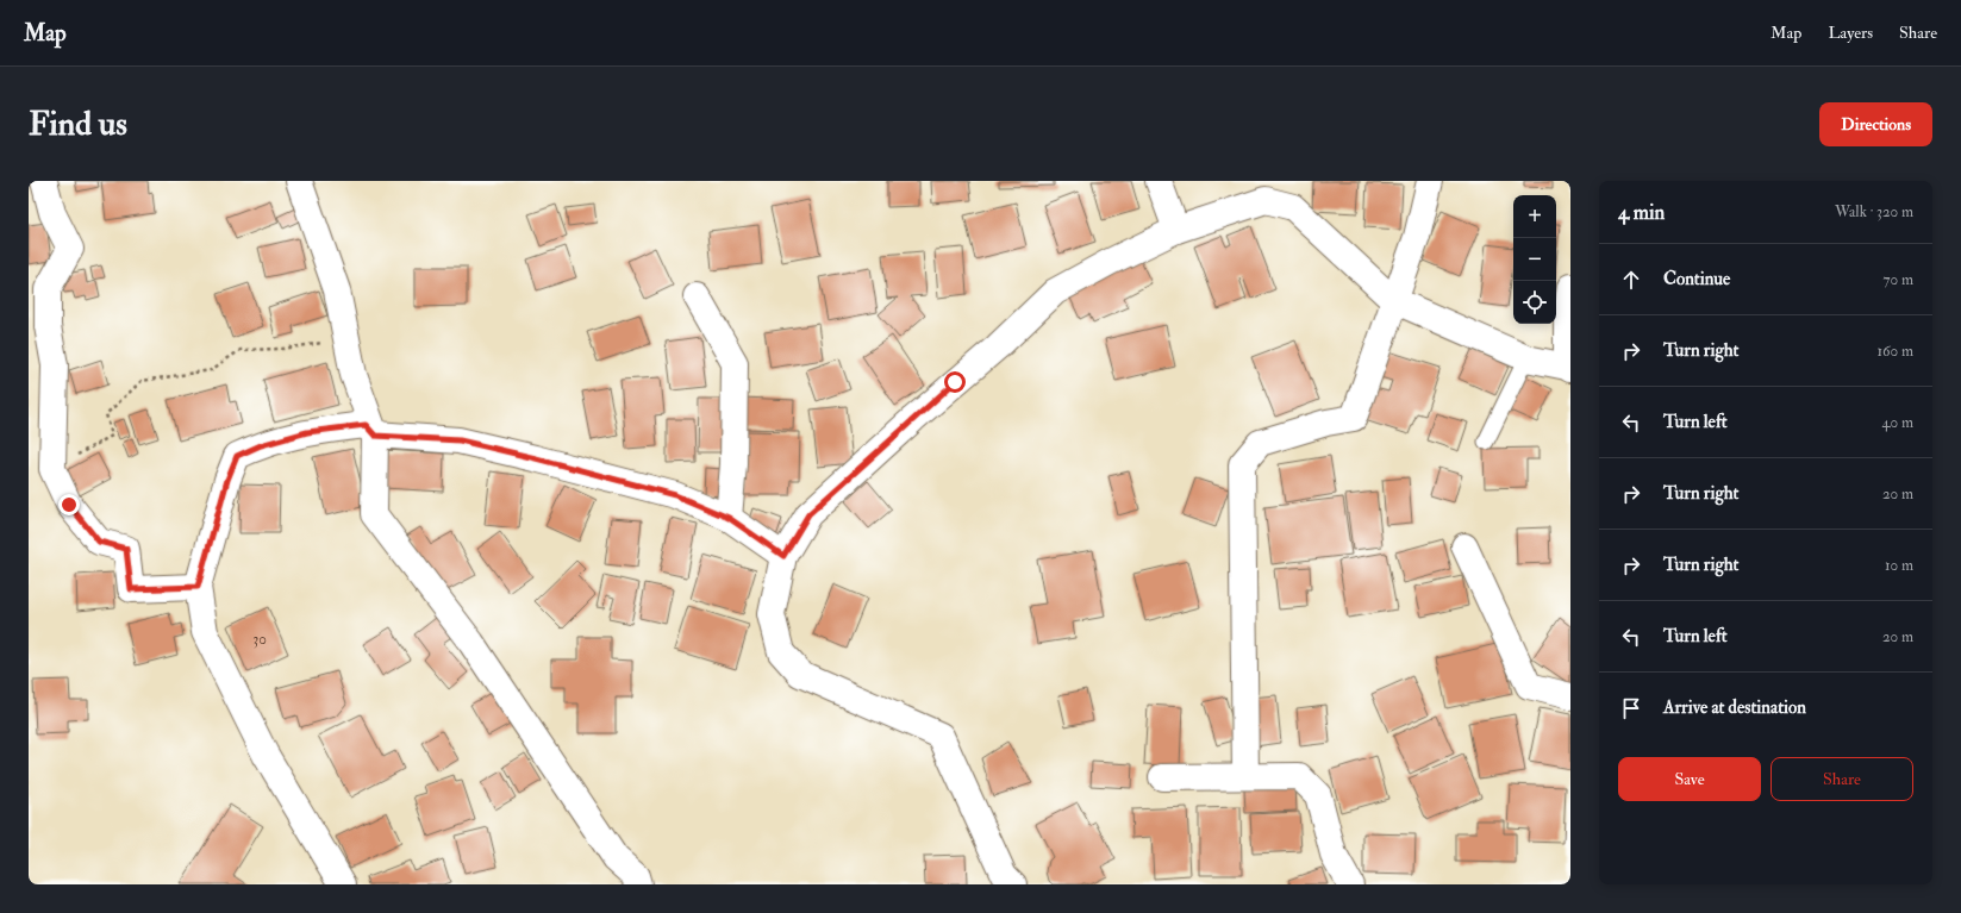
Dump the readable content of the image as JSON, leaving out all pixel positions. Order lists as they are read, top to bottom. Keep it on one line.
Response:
{"house_numbers":["30"],"page":{"header":"Map","nav":["Map","Layers","Share"],"buttons":["Directions",["Save","Share"]],"title":"Find us","heading":["4 min","Walk · 320 m"],"map_buttons":["+","−"],"list":[["Continue","70 m"],["Turn right","160 m"],["Turn left","40 m"],["Turn right","20 m"],["Turn right","10 m"],["Turn left","20 m"],"Arrive at destination"]}}
